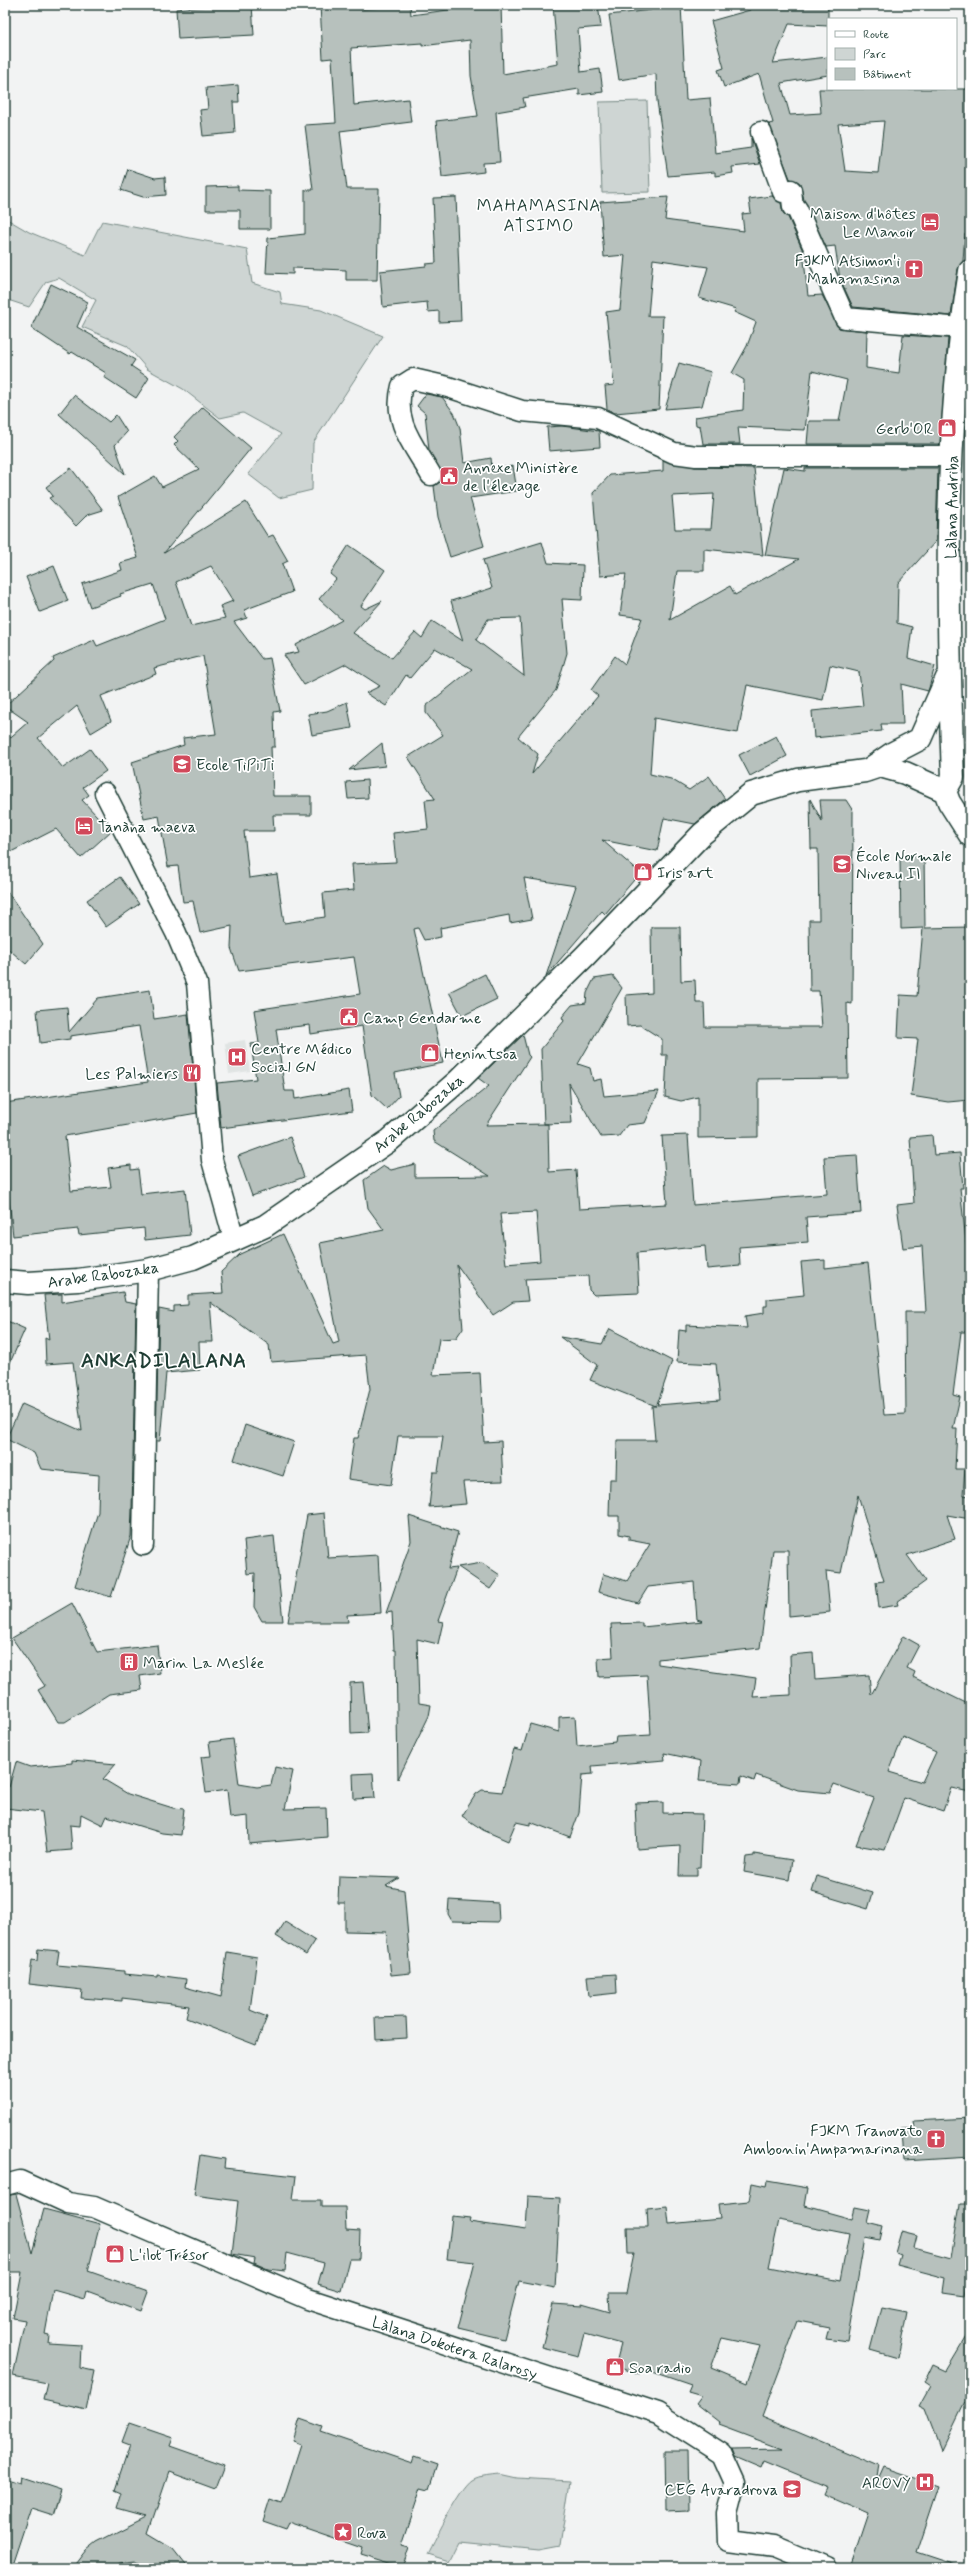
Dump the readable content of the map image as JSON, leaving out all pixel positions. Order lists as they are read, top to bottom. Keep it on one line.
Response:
{"streets":{"street":["Làlana Andriba","Arabe Rabozaka","Làlana Dokotera Ralarosy"]},"crossings":[["Làlana Andriba","Arabe Rabozaka"]],"districts":["MAHAMASINA ATSIMO","ANKADILALANA"],"places":{"hotel":["Maison d'hôtes Le Manoir","Tanàna maeva"],"church":["FJKM Atsimon'i Mahamasina","FJKM Tranovato Ambonin'Ampamarinana"],"shop":["Gerb'OR","Iris art","Henintsoa","L'ilot Trésor","Soa radio"],"public building":["Annexe Ministère de l'élevage","Camp Gendarme"],"school or university":["Ecole TiPiTi","École Normale Niveau II","CEG Avaradrova"],"hospital":["Centre Médico Social GN","AROVY"],"restaurant":["Les Palmiers"],"building":["Marin La Meslée"],"place":["Rova"]},"legend":["Route","Parc","Bâtiment"]}
